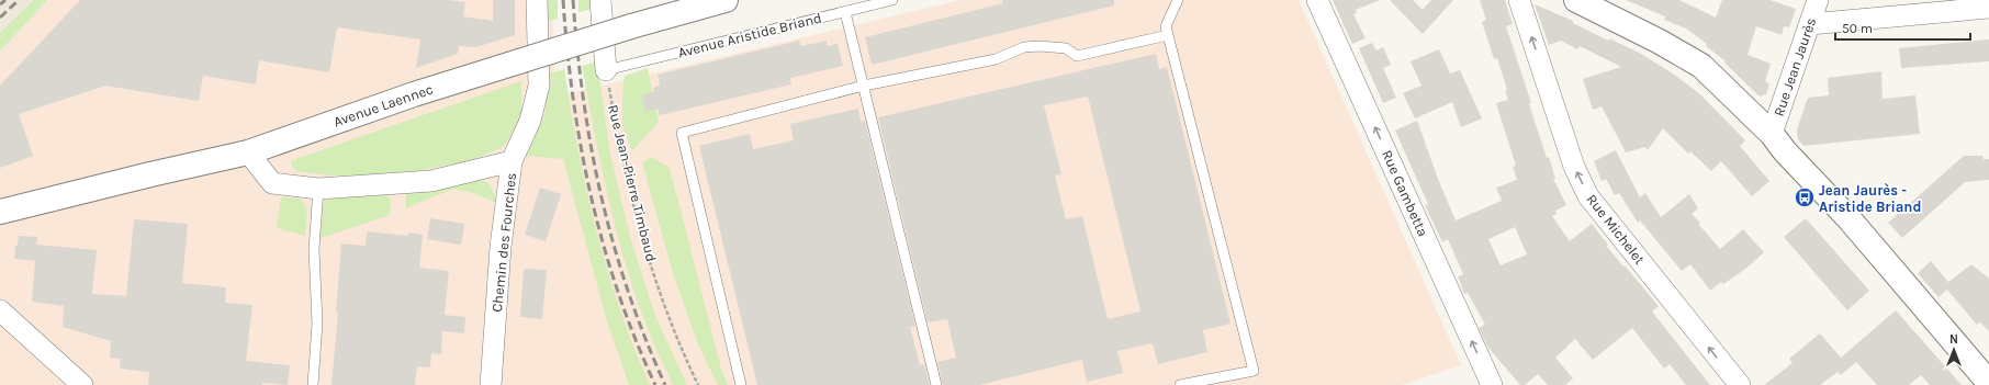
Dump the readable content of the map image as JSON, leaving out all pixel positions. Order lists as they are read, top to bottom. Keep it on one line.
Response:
{"streets":{"main road":["Avenue Laennec"],"street":["Rue Jean Jaurès","Rue Gambetta","Rue Michelet","Chemin des Fourches"],"lane":["Avenue Aristide Briand"],"path":["Rue Jean-Pierre Timbaud"]},"crossings":[["Avenue Aristide Briand","Rue Jean-Pierre Timbaud"]],"one_way":["Rue Gambetta","Rue Michelet"],"places":{"bus stop":["Jean Jaurès - Aristide Briand"]},"scale_bar":"50 m","north":"top"}
